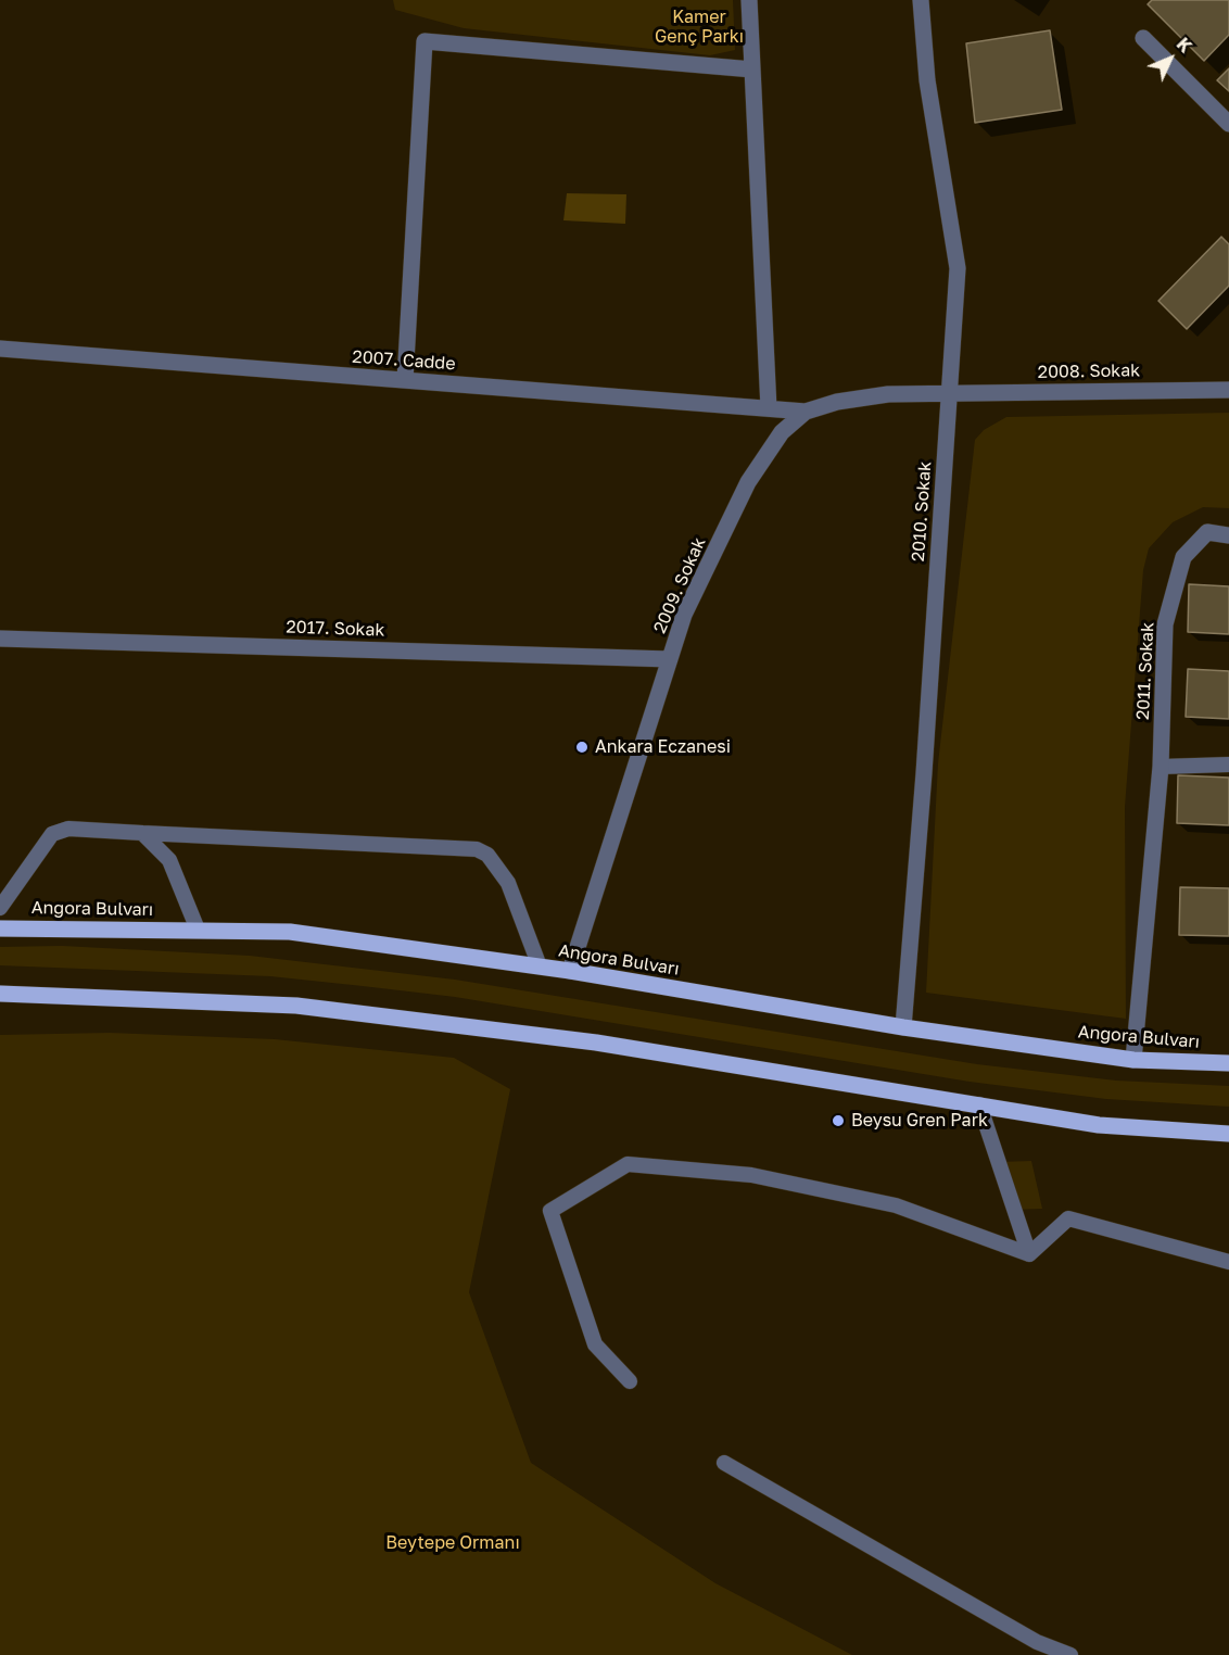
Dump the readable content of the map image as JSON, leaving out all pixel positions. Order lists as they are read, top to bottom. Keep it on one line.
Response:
{"streets":{"main road":["Angora Bulvarı"],"street":["2007. Cadde","2008. Sokak","2010. Sokak","2009. Sokak","2017. Sokak","2011. Sokak"]},"crossings":[["2007. Cadde","2009. Sokak"],["2008. Sokak","2010. Sokak"],["2008. Sokak","2009. Sokak"],["2010. Sokak","2009. Sokak"],["2010. Sokak","Angora Bulvarı"],["2009. Sokak","2017. Sokak"],["2009. Sokak","Angora Bulvarı"]],"parks":["Kamer Genç Parkı","Beytepe Ormanı"],"places":["Ankara Eczanesi","Beysu Gren Park"],"north":"top right"}
